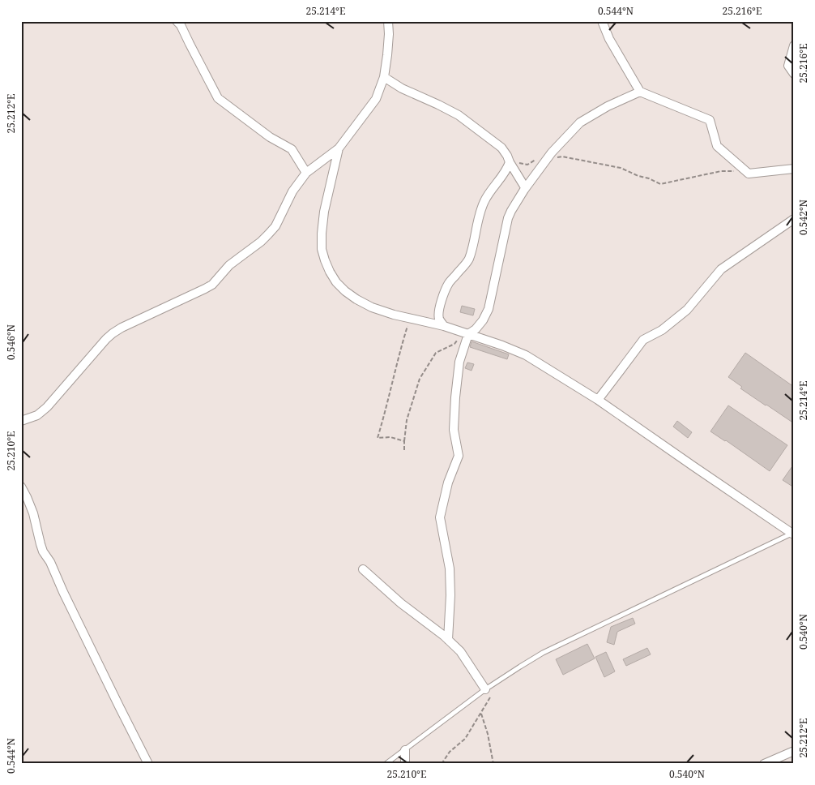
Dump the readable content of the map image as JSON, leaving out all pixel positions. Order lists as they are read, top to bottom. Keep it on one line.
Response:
{"coordinates":["25.214°E","0.544°N","25.216°E","25.212°E","0.542°N","0.546°N","25.210°E","0.540°N"]}
